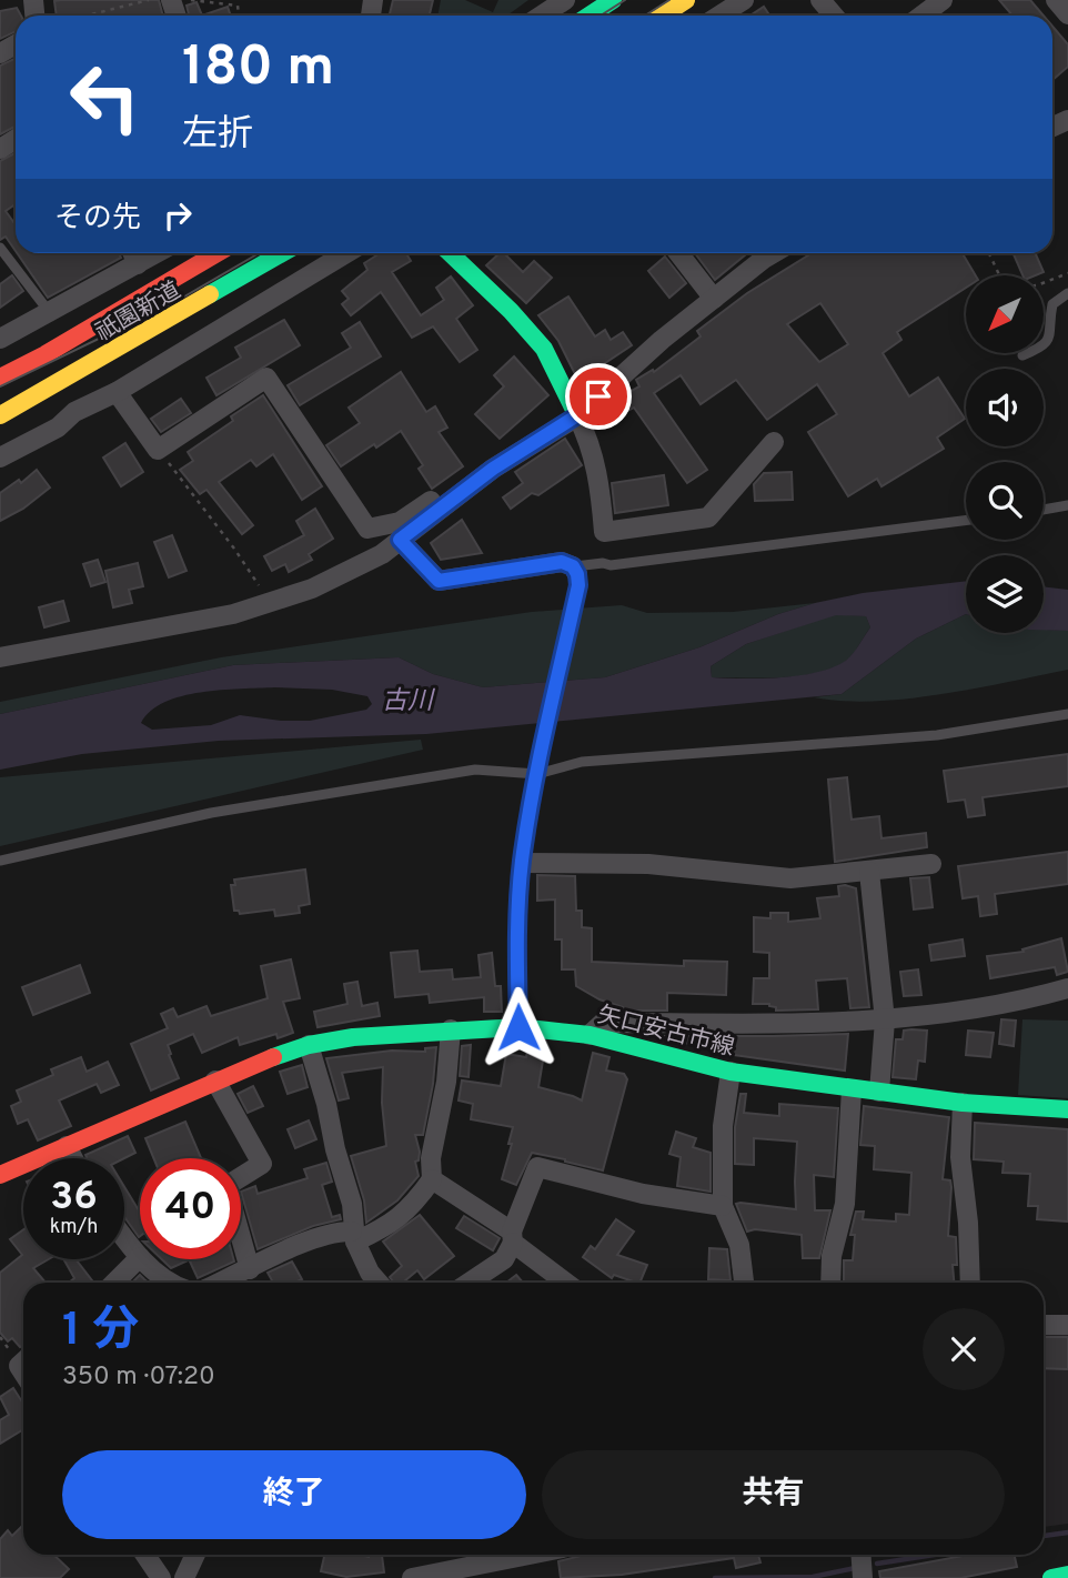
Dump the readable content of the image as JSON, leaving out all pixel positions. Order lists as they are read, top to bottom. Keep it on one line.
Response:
{"streets":{"main road":["祇園新道","矢口安古市線"]},"water":["古川"],"north":"bottom left","page":{"turn":["180 m","左折"],"then":"その先","speed":"36 km/h","limit":"40","heading":["1 分","350 m · 07:20"],"buttons":["終了","共有"]}}
